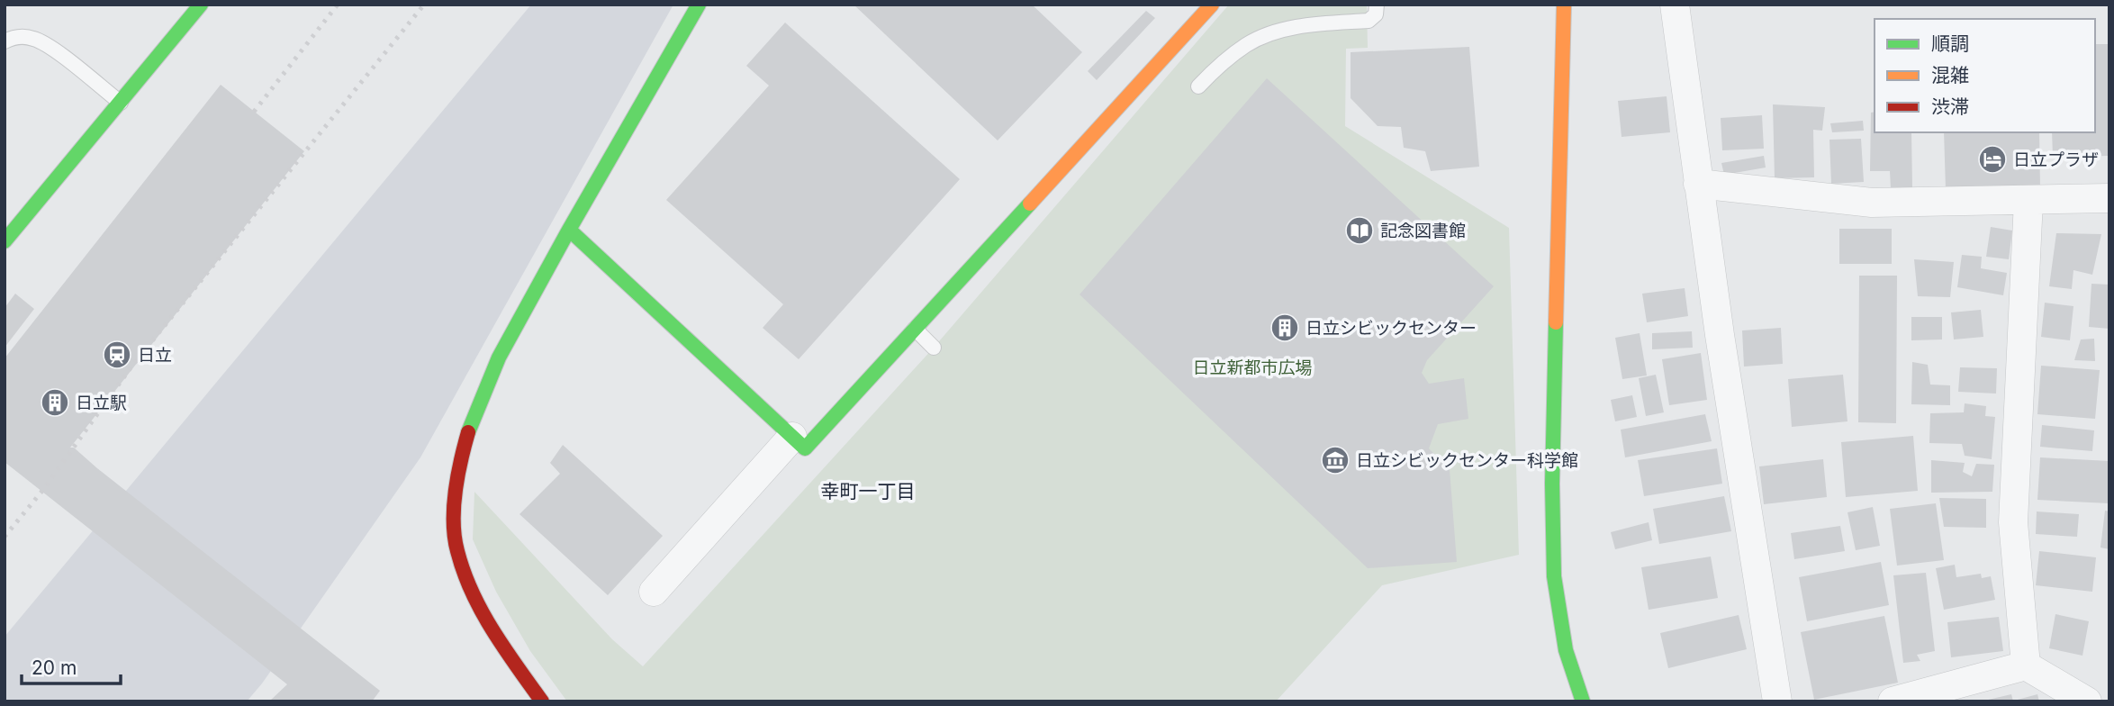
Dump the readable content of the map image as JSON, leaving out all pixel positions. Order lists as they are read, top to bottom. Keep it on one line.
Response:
{"districts":["幸町一丁目"],"parks":["日立新都市広場"],"places":{"hotel":["日立プラザ"],"library":["記念図書館"],"building":["日立シビックセンター","日立駅"],"station":["日立"],"museum":["日立シビックセンター科学館"]},"legend":["順調","混雑","渋滞"],"scale_bar":"20 m"}
